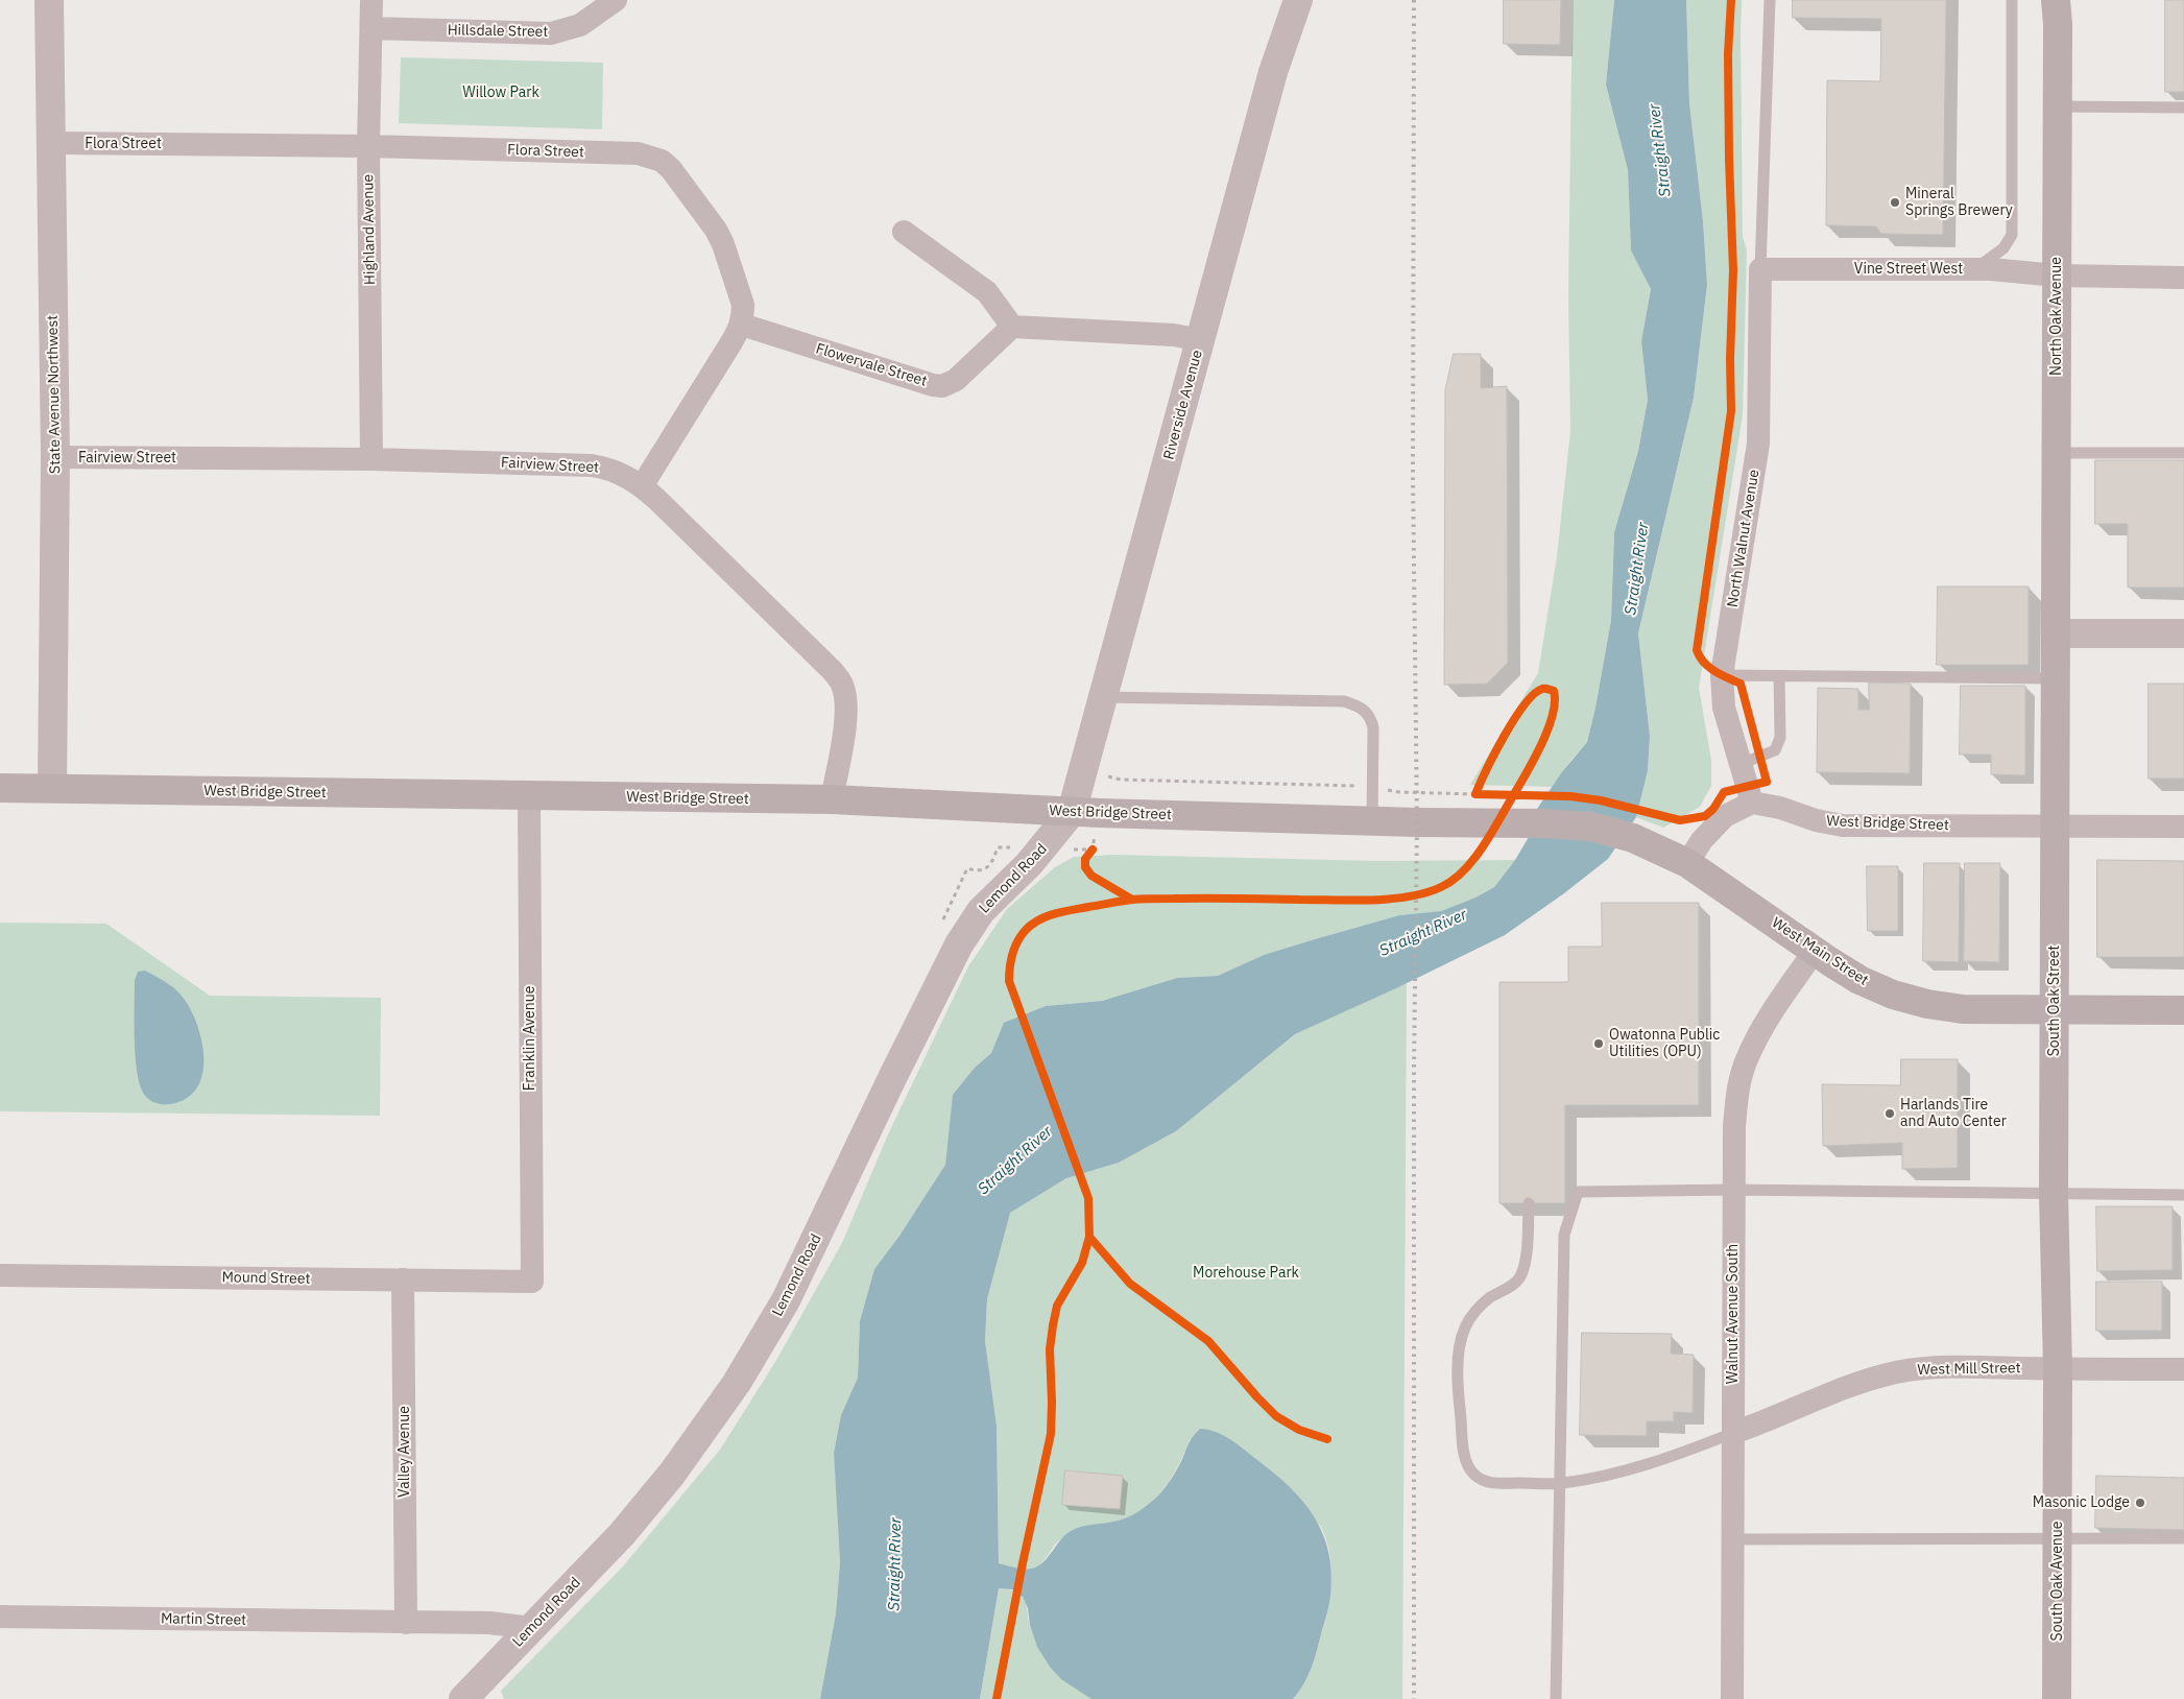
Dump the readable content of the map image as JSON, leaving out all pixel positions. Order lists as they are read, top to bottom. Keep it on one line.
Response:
{"streets":{"main road":["North Oak Avenue","West Bridge Street","West Main Street","South Oak Street","South Oak Avenue"],"street":["Hillsdale Street","Flora Street","Highland Avenue","Vine Street West","Flowervale Street","State Avenue Northwest","Riverside Avenue","Fairview Street","North Walnut Avenue","Lemond Road","Franklin Avenue","Mound Street","Walnut Avenue South","West Mill Street","Valley Avenue","Martin Street"]},"crossings":[["Hillsdale Street","Highland Avenue"],["Flora Street","Highland Avenue"],["Flora Street","Flowervale Street"],["Flora Street","State Avenue Northwest"],["Highland Avenue","Fairview Street"],["Vine Street West","North Oak Avenue"],["Vine Street West","North Walnut Avenue"],["North Oak Avenue","South Oak Street"],["State Avenue Northwest","Fairview Street"],["State Avenue Northwest","West Bridge Street"],["Riverside Avenue","West Bridge Street"],["Riverside Avenue","Lemond Road"],["Fairview Street","West Bridge Street"],["North Walnut Avenue","West Bridge Street"],["West Bridge Street","Lemond Road"],["West Bridge Street","West Main Street"],["West Bridge Street","South Oak Street"],["West Bridge Street","Franklin Avenue"],["Lemond Road","Martin Street"],["West Main Street","South Oak Street"],["West Main Street","Walnut Avenue South"],["South Oak Street","West Mill Street"],["South Oak Street","South Oak Avenue"],["Franklin Avenue","Mound Street"],["Mound Street","Valley Avenue"],["Walnut Avenue South","West Mill Street"],["West Mill Street","South Oak Avenue"],["Valley Avenue","Martin Street"]],"water":["Straight River"],"parks":["Willow Park","Morehouse Park"],"places":["Mineral Springs Brewery","Owatonna Public Utilities (OPU)","Harlands Tire and Auto Center","Masonic Lodge"]}
